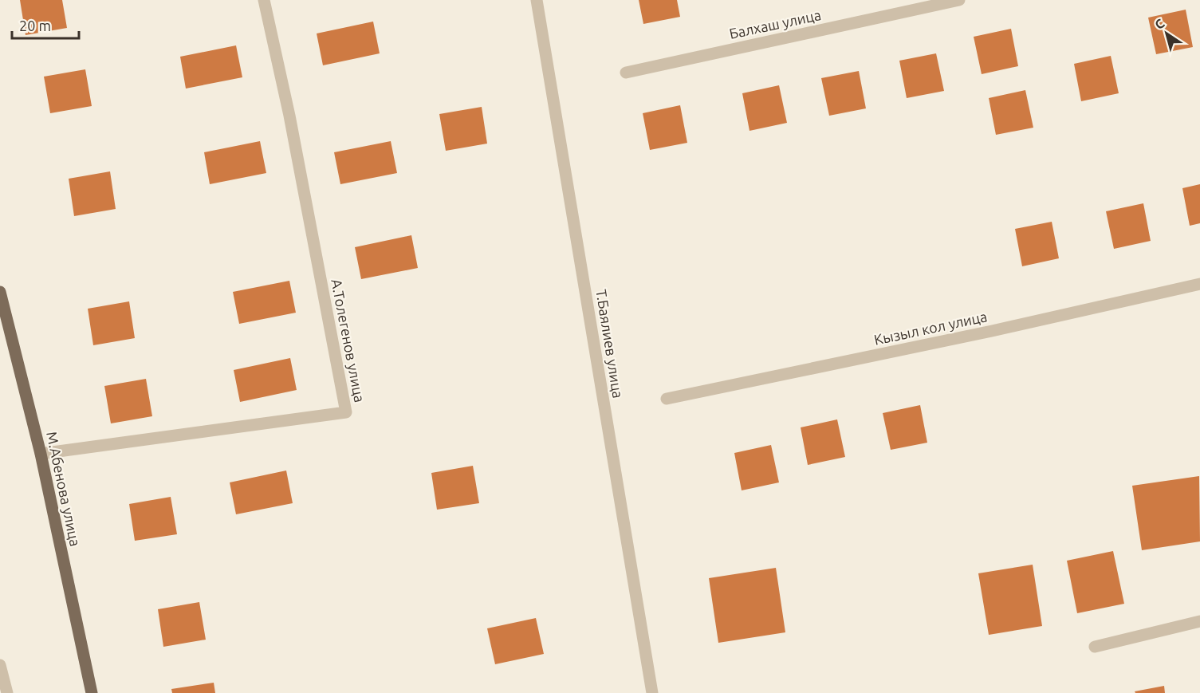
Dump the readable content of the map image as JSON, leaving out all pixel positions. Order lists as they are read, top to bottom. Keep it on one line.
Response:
{"streets":{"main road":["М.Абенова улица"],"street":["Балхаш улица","Кызыл кол улица","А.Толегенов улица","Т.Баялиев улица"]},"crossings":[["А.Толегенов улица","М.Абенова улица"]],"scale_bar":"20 m","north":"top left"}
